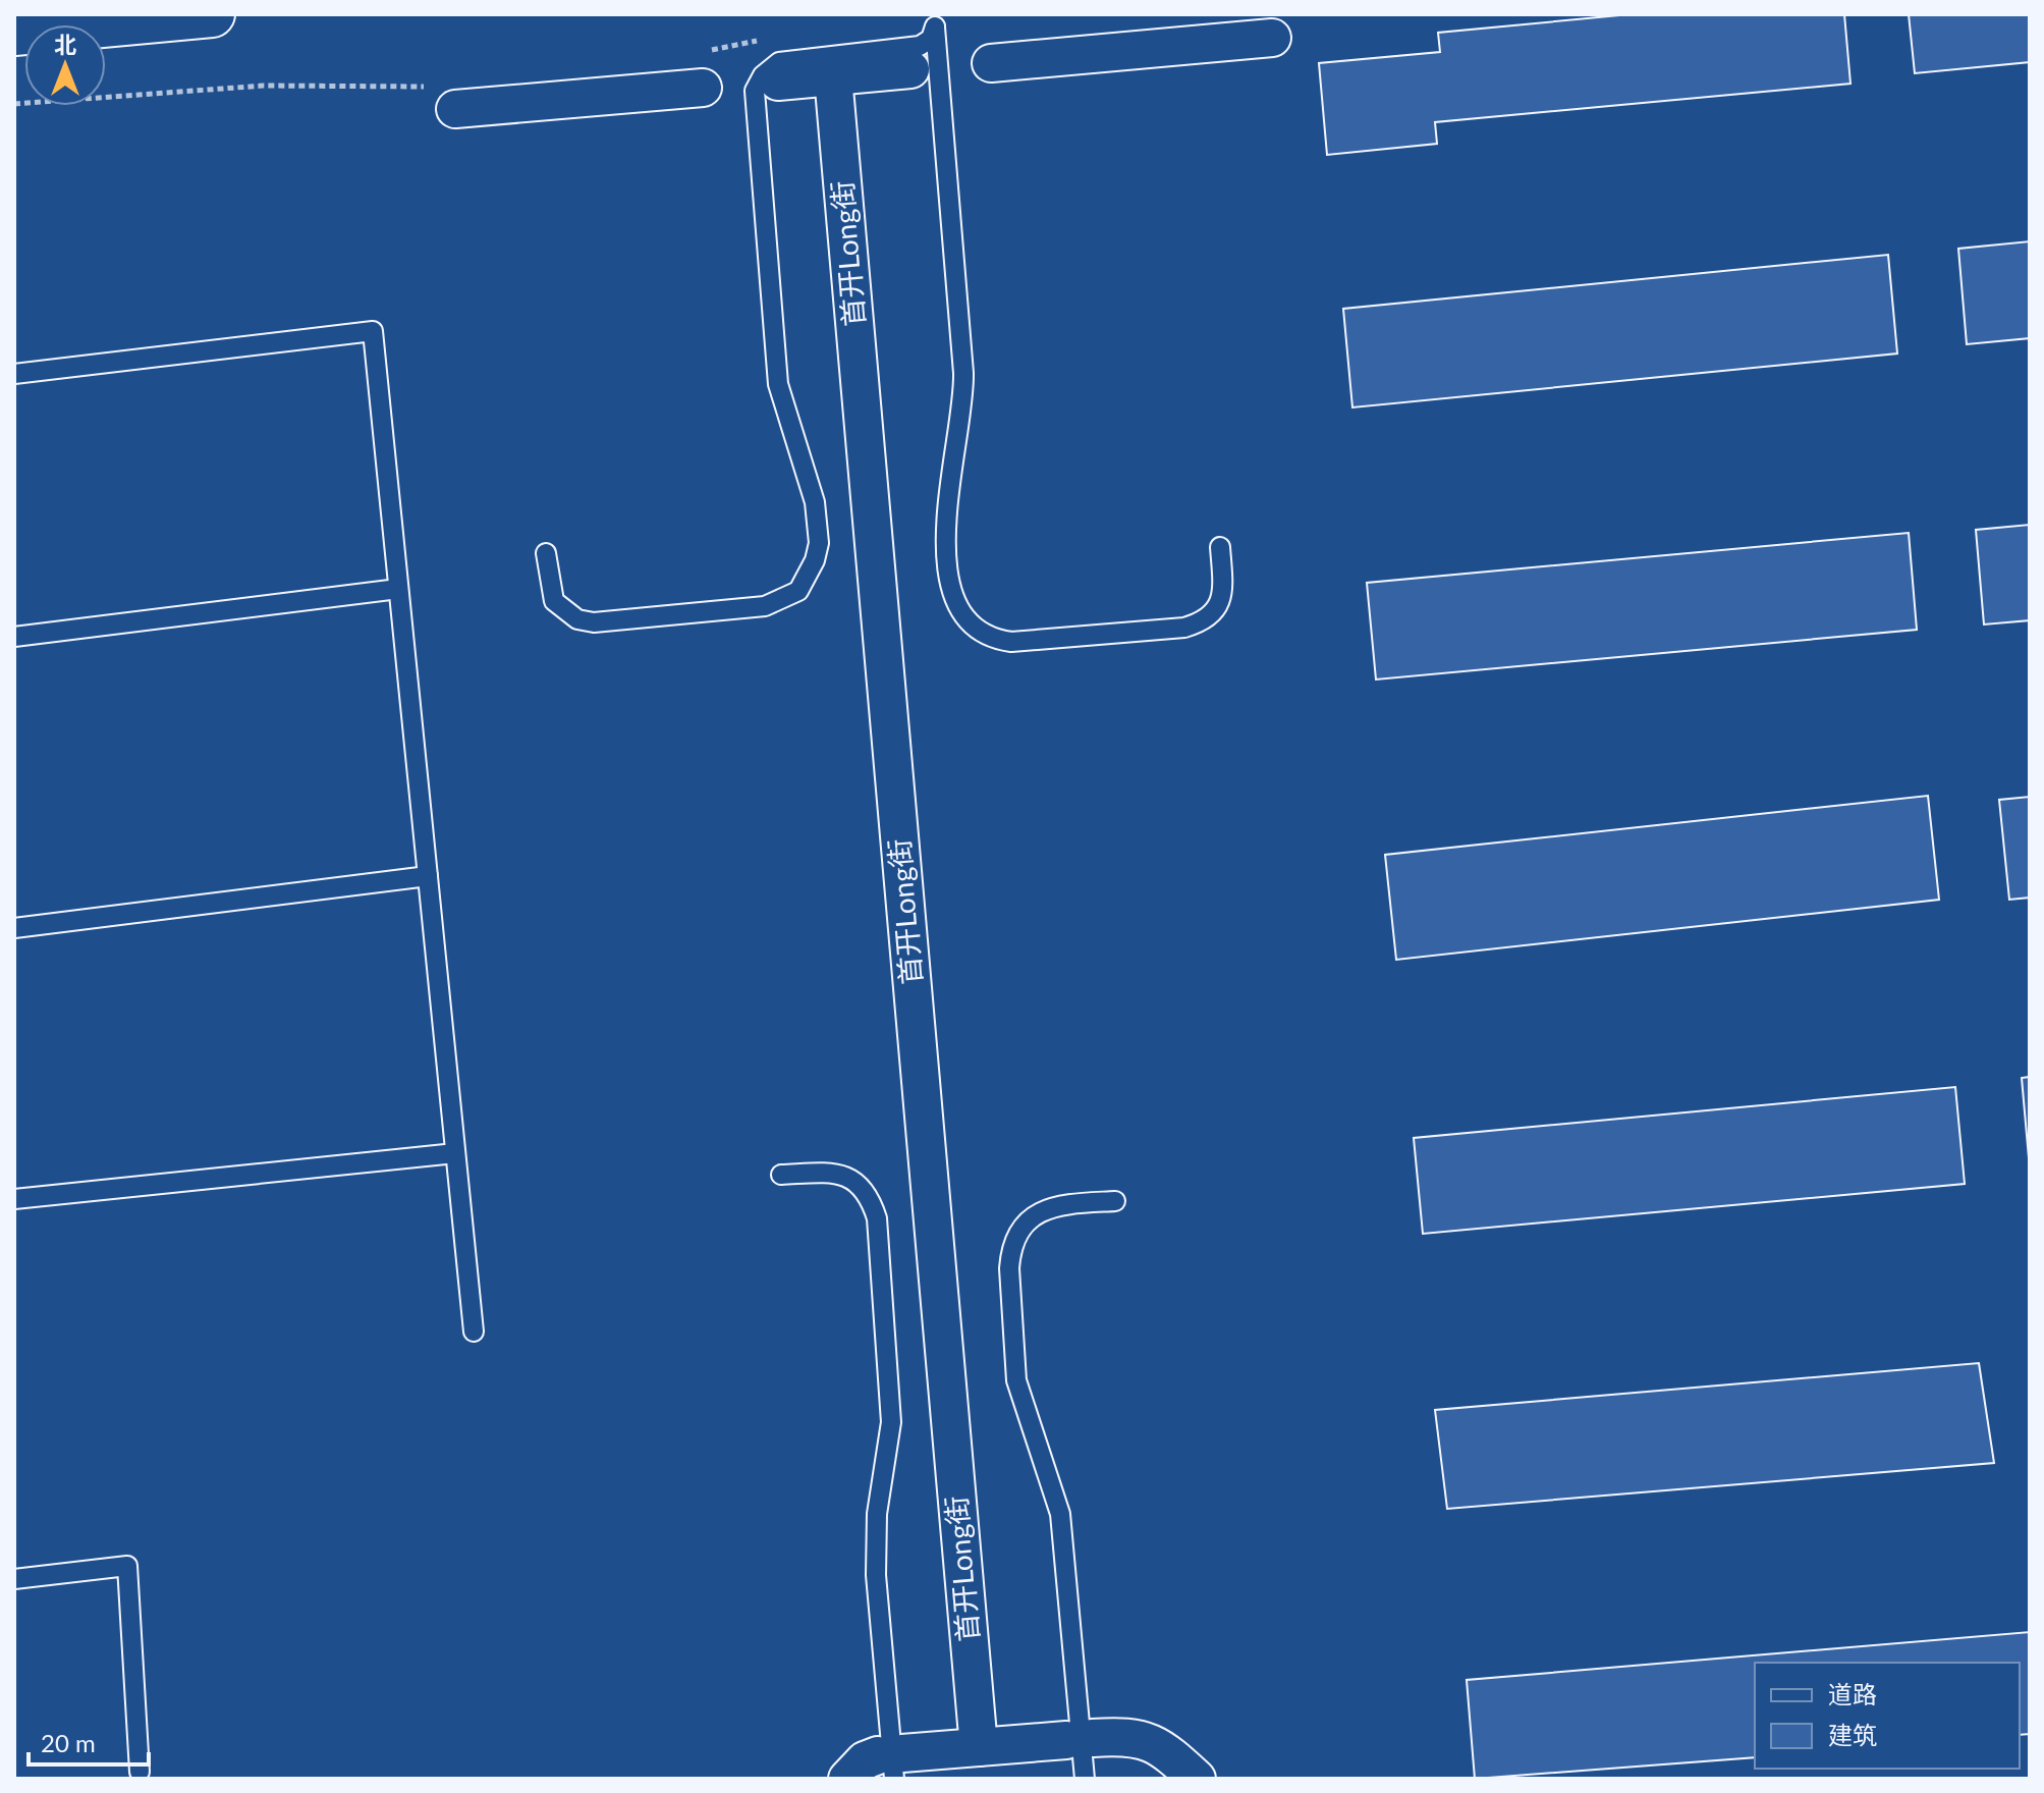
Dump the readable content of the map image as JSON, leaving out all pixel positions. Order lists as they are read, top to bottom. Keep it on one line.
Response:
{"streets":{"street":["首开Long街"]},"legend":["道路","建筑"],"scale_bar":"20 m","north":"top"}
